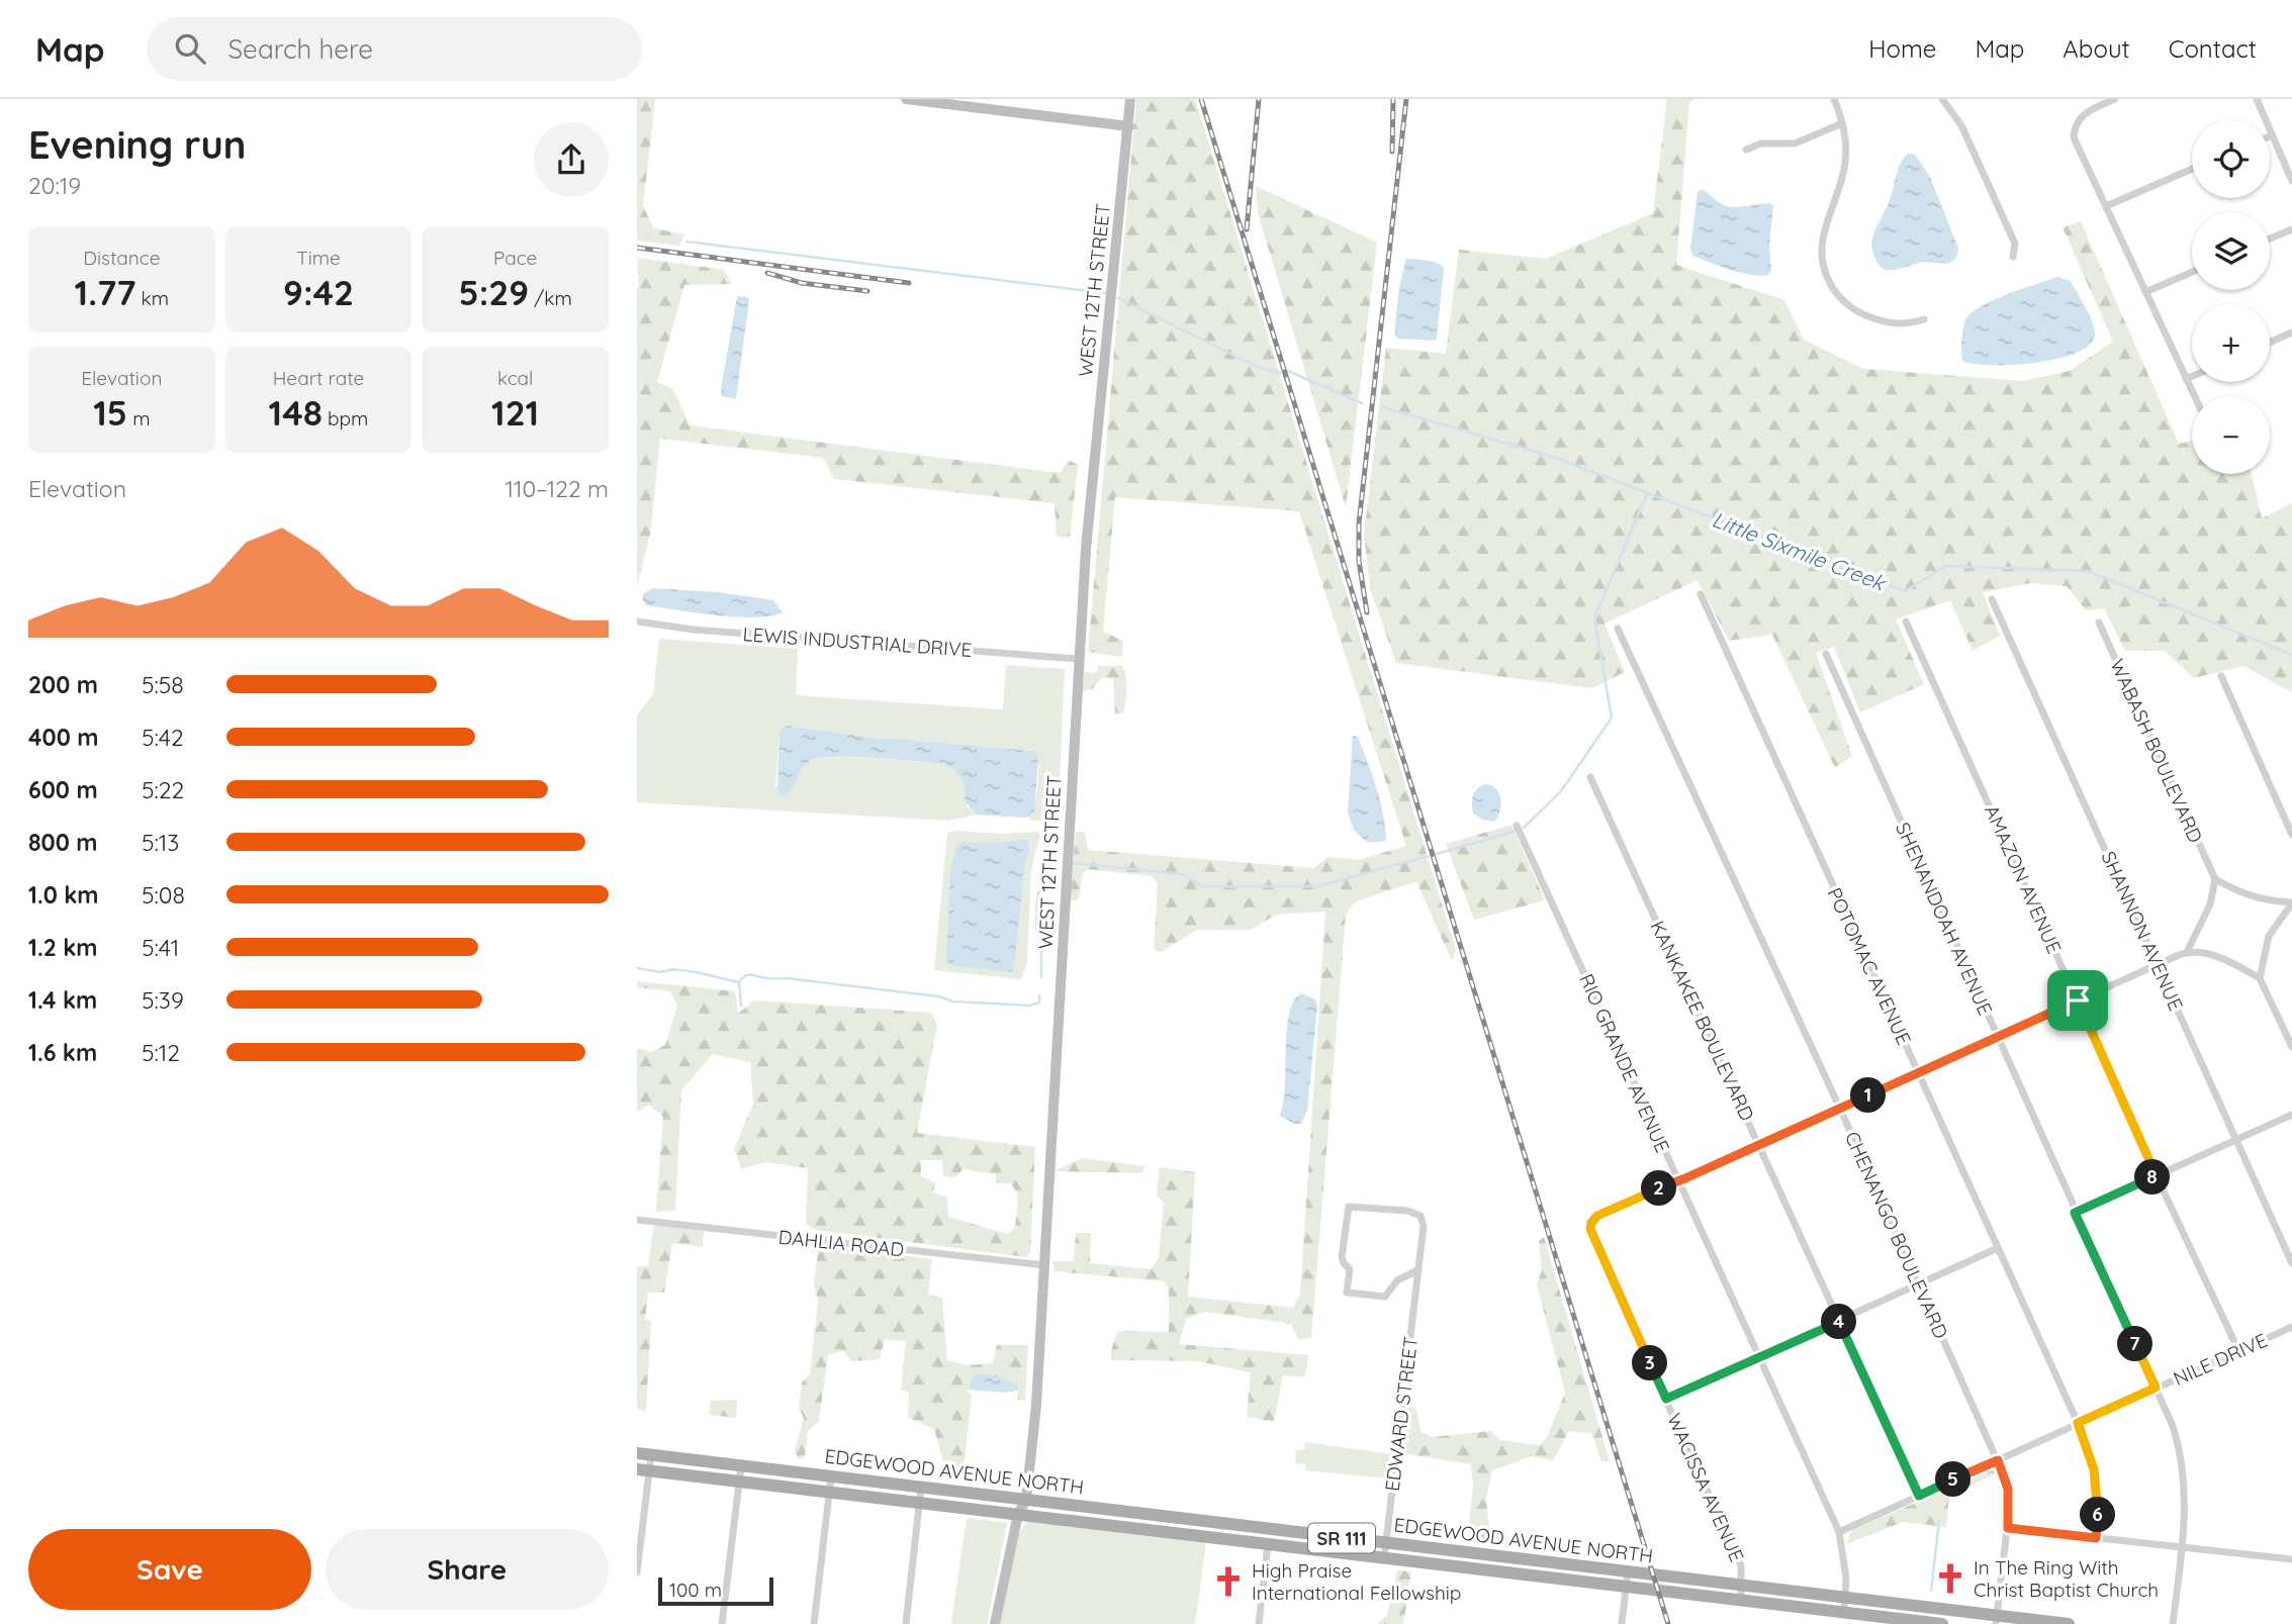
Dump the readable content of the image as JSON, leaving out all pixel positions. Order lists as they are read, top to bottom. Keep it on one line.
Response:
{"streets":{"main road":["EDGEWOOD AVENUE NORTH","SR 111"],"street":["WEST 12TH STREET","LEWIS INDUSTRIAL DRIVE","WABASH BOULEVARD","AMAZON AVENUE","SHENANDOAH AVENUE","SHANNON AVENUE","POTOMAC AVENUE","KANKAKEE BOULEVARD","RIO GRANDE AVENUE","CHENANGO BOULEVARD","DAHLIA ROAD","NILE DRIVE","EDWARD STREET","WACISSA AVENUE"]},"crossings":[["WEST 12TH STREET","LEWIS INDUSTRIAL DRIVE"],["WEST 12TH STREET","DAHLIA ROAD"],["WEST 12TH STREET","EDGEWOOD AVENUE NORTH"],["AMAZON AVENUE","NILE DRIVE"],["SHENANDOAH AVENUE","NILE DRIVE"],["POTOMAC AVENUE","NILE DRIVE"],["KANKAKEE BOULEVARD","NILE DRIVE"],["RIO GRANDE AVENUE","NILE DRIVE"],["RIO GRANDE AVENUE","EDGEWOOD AVENUE NORTH"],["RIO GRANDE AVENUE","WACISSA AVENUE"],["CHENANGO BOULEVARD","NILE DRIVE"],["CHENANGO BOULEVARD","EDGEWOOD AVENUE NORTH"],["EDWARD STREET","EDGEWOOD AVENUE NORTH"],["EDGEWOOD AVENUE NORTH","WACISSA AVENUE"]],"water":["Little Sixmile Creek"],"places":{"church":["In The Ring With Christ Baptist Church","High Praise International Fellowship"]},"scale_bar":"100 m","page":{"header":"Map","search":"Search here","nav":["Home","Map","About","Contact"],"heading":["Evening run","20:19"],"map_buttons":["+","−"],"stats":[["Distance","1.77 km"],["Time","9:42"],["Pace","5:29 /km"],["Elevation","15 m"],["Heart rate","148 bpm"],["kcal","121"]],"chart":["Elevation","110–122 m"],"list":[{"name":"200 m","note":"5:58"},{"name":"400 m","note":"5:42"},{"name":"600 m","note":"5:22"},{"name":"800 m","note":"5:13"},{"name":"1.0 km","note":"5:08"},{"name":"1.2 km","note":"5:41"},{"name":"1.4 km","note":"5:39"},{"name":"1.6 km","note":"5:12"}],"pins":["1","8","2","4","7","3","5","6"],"buttons":["Save","Share"],"scale":"100 m"}}
